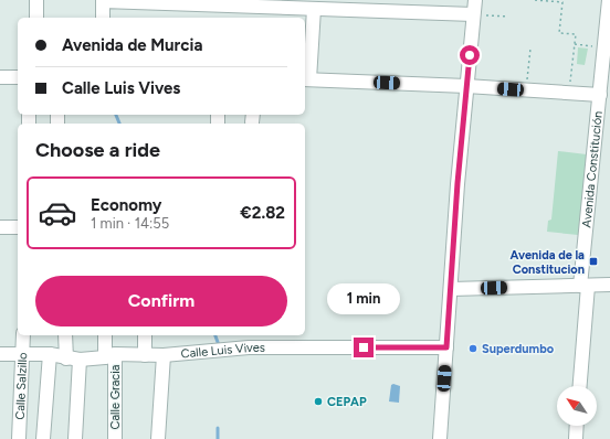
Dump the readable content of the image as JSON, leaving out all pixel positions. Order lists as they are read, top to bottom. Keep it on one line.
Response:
{"streets":{"street":["Avenida Constitución","Calle Luis Vives","Calle Salzillo","Calle Gracia"]},"crossings":[["Calle Luis Vives","Calle Salzillo"],["Calle Luis Vives","Calle Gracia"]],"places":{"transit":["Avenida de la Constitucion"],"other":["Superdumbo","CEPAP"]},"north":"top left","page":{"banner":["Avenida de Murcia","Calle Luis Vives"],"heading":"Choose a ride","list":[{"name":"Economy","note":"1 min · 14:55","value":"€2.82"}],"buttons":"Confirm","bubble":"1 min"}}
